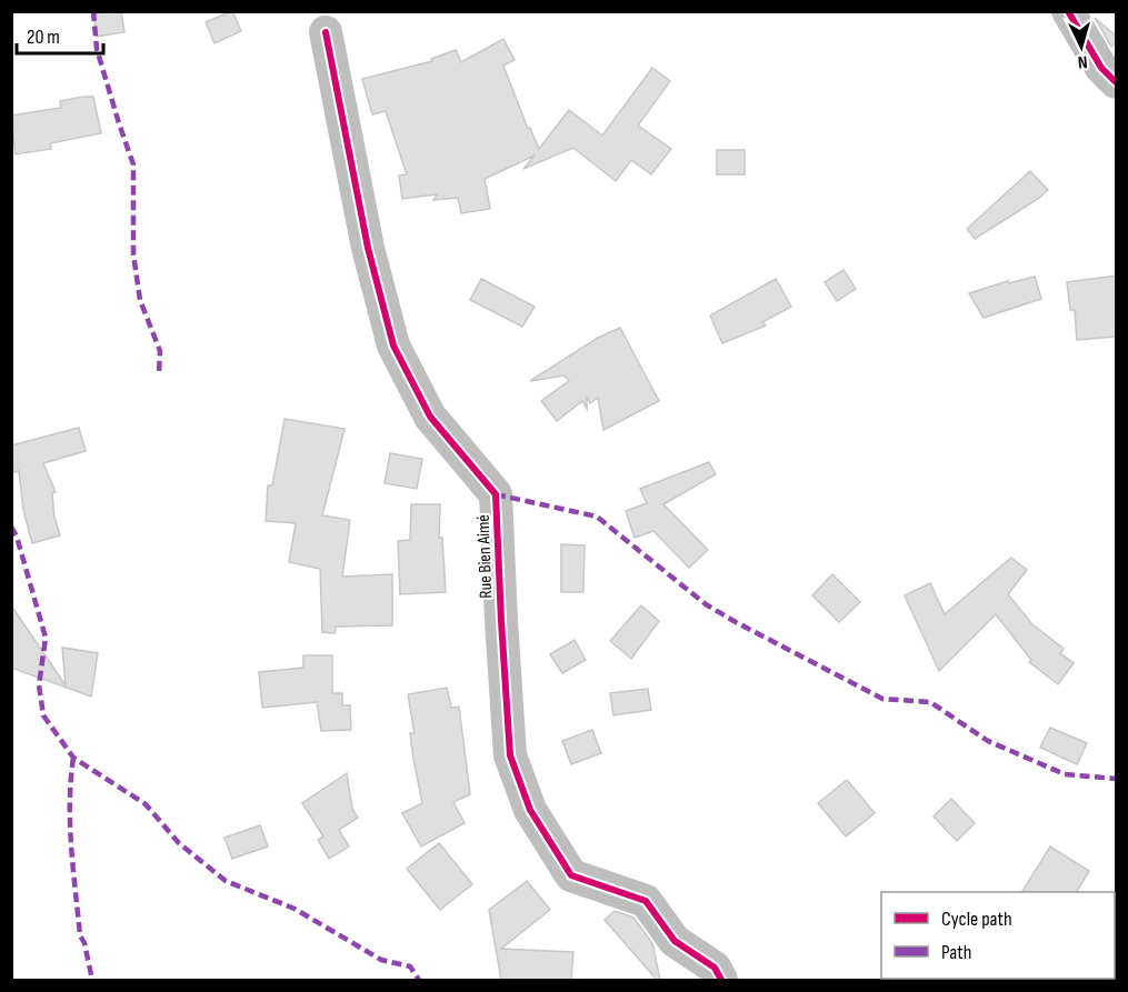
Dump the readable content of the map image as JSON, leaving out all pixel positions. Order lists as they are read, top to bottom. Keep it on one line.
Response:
{"streets":{"street":["Rue Bien Aimé"]},"legend":["Cycle path","Path"],"scale_bar":"20 m","north":"bottom"}
